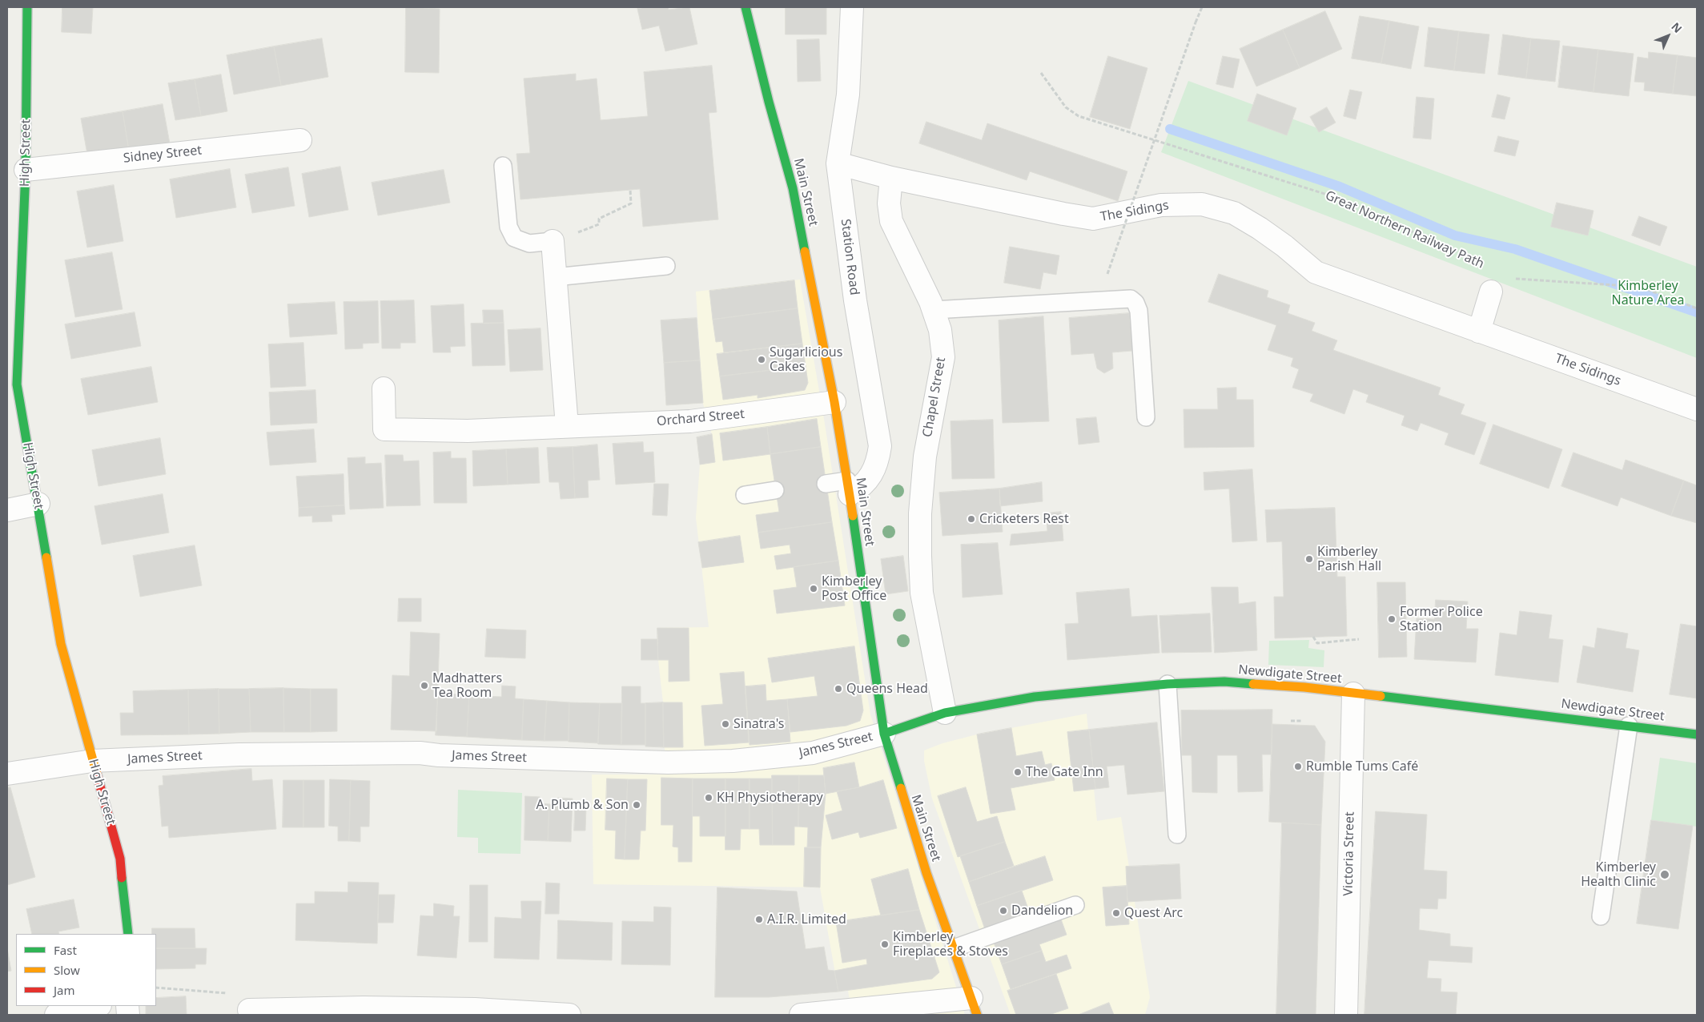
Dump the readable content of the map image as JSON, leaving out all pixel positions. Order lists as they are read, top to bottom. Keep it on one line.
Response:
{"streets":{"street":["High Street","Sidney Street","Main Street","The Sidings","Station Road","Chapel Street","Orchard Street","Newdigate Street","James Street","Victoria Street"],"path":["Great Northern Railway Path"]},"crossings":[["High Street","Sidney Street"],["High Street","James Street"],["Main Street","Station Road"],["Main Street","Orchard Street"],["Main Street","Newdigate Street"],["Main Street","James Street"],["The Sidings","Station Road"],["The Sidings","Chapel Street"],["Chapel Street","Newdigate Street"],["Newdigate Street","James Street"],["Newdigate Street","Victoria Street"]],"parks":["Kimberley Nature Area"],"places":["Sugarlicious Cakes","Cricketers Rest","Kimberley Parish Hall","Kimberley Post Office","Former Police Station","Madhatters Tea Room","Queens Head","Sinatra's","Rumble Tums Café","The Gate Inn","KH Physiotherapy","A. Plumb & Son","Kimberley Health Clinic","Dandelion","Quest Arc","A.I.R. Limited","Kimberley Fireplaces & Stoves"],"legend":["Fast","Slow","Jam"],"north":"top right"}
